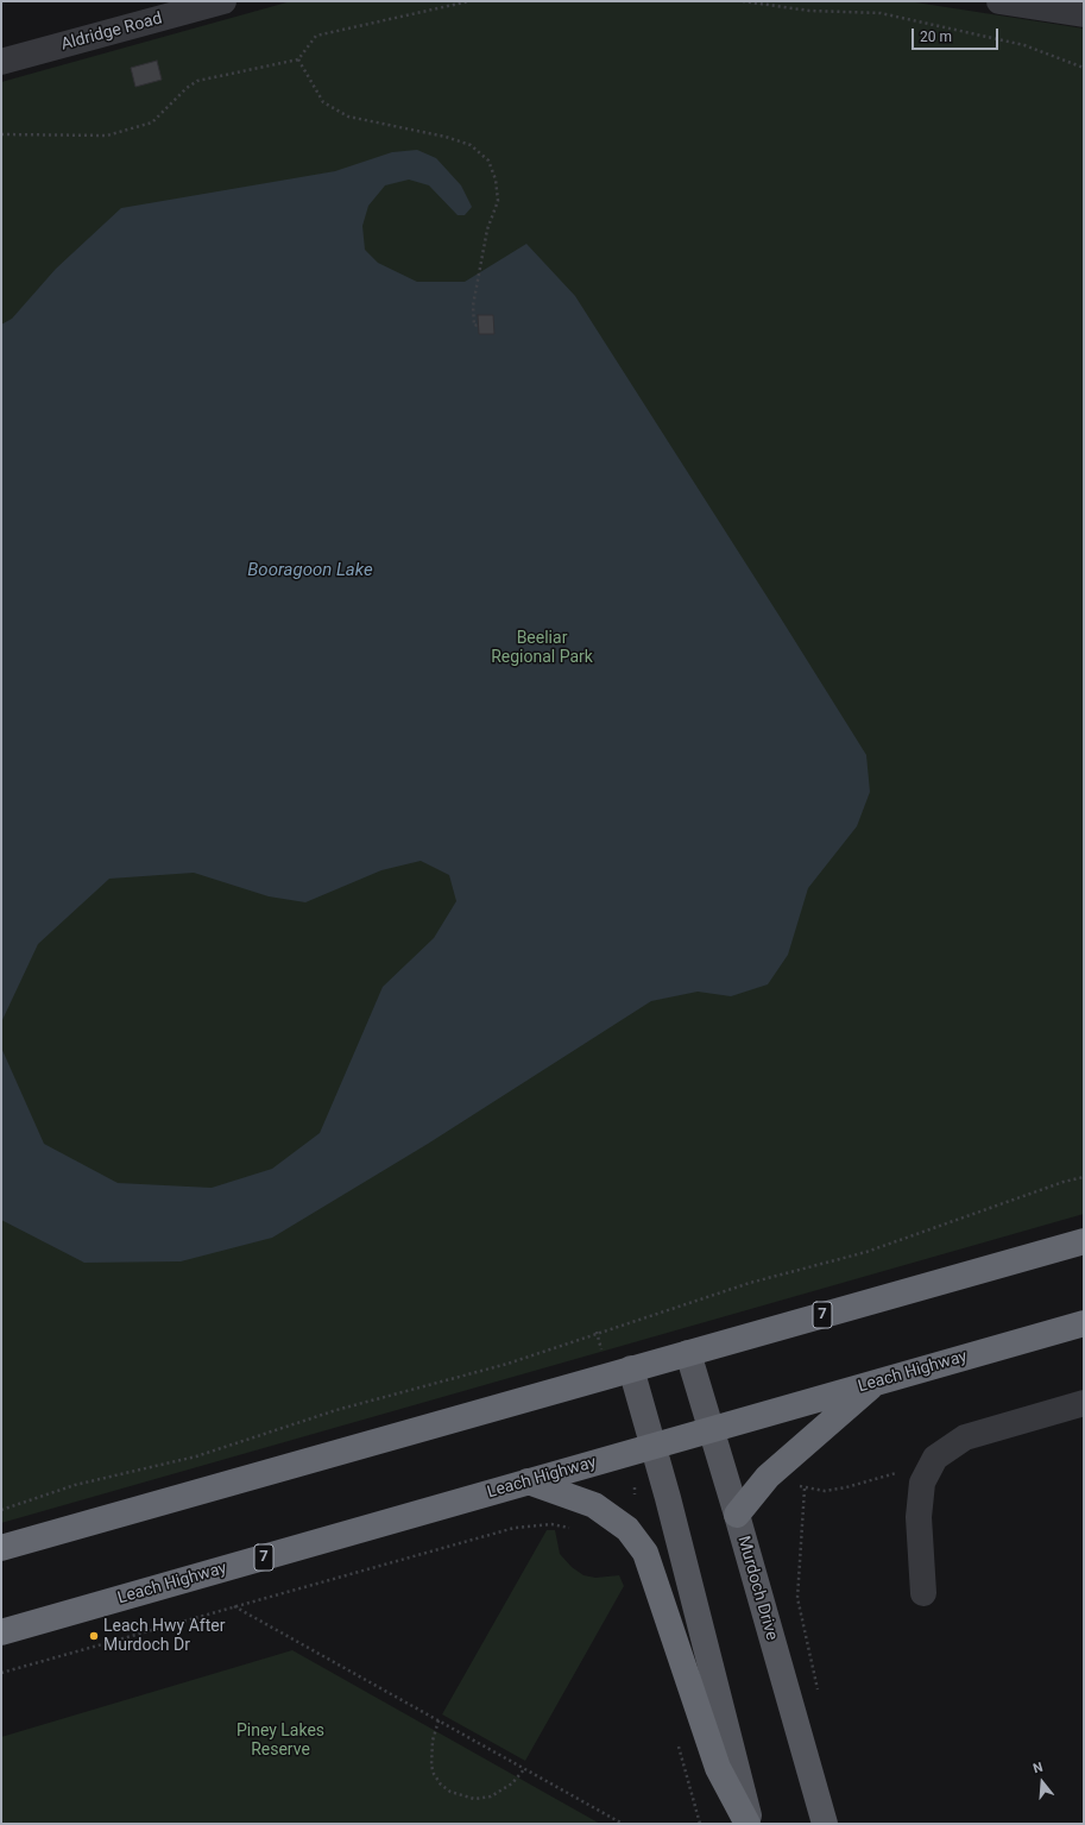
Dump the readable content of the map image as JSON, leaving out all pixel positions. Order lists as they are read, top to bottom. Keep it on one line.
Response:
{"streets":{"highway":["7","Leach Highway"],"main road":["Murdoch Drive"],"street":["Aldridge Road"]},"crossings":[["7","Murdoch Drive"],["Leach Highway","Murdoch Drive"]],"water":["Booragoon Lake"],"parks":["Beeliar Regional Park","Piney Lakes Reserve"],"places":["Leach Hwy After Murdoch Dr"],"scale_bar":"20 m","north":"top"}
